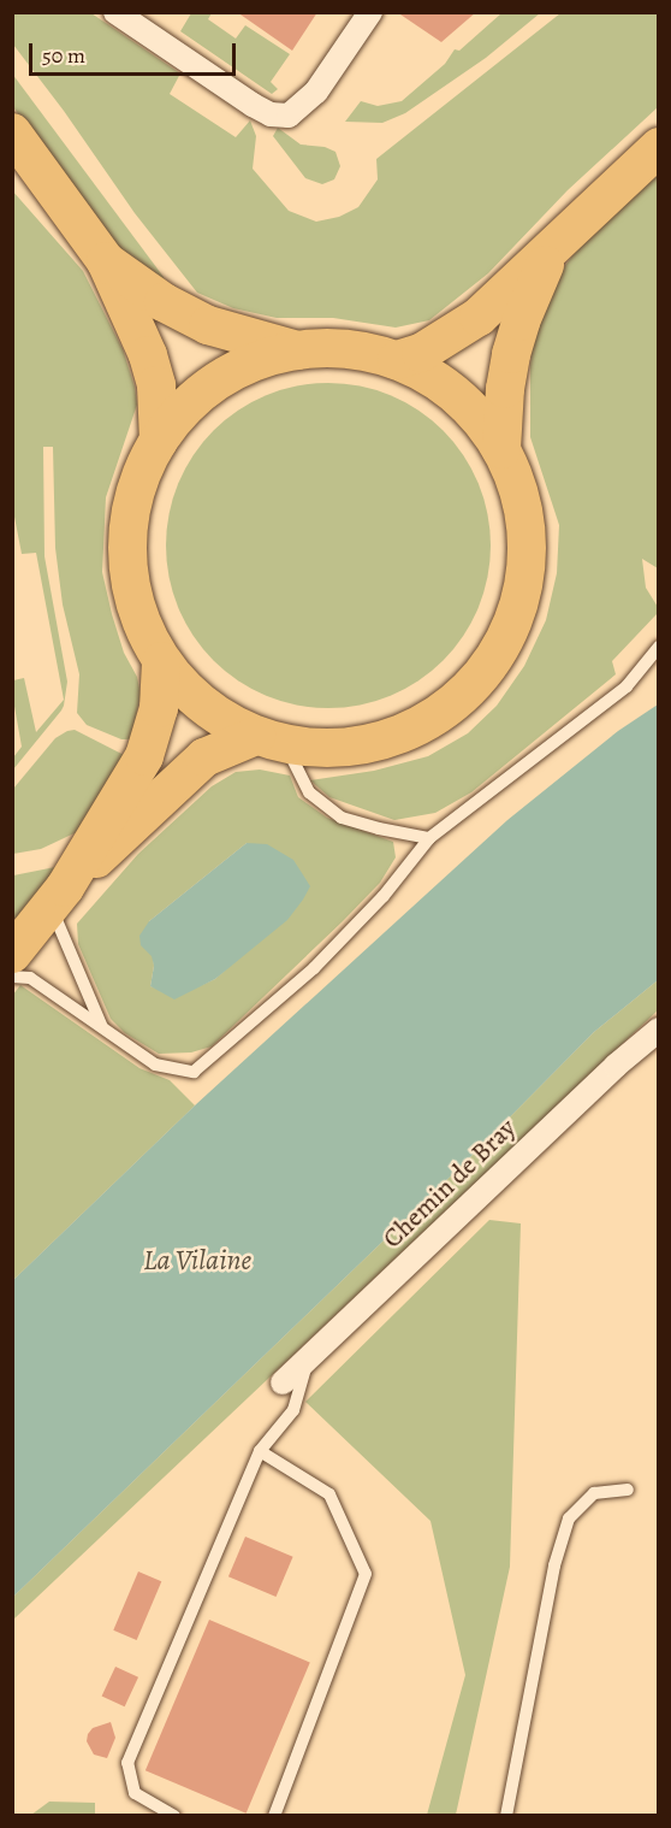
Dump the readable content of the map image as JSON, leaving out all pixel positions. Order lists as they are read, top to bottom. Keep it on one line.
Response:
{"streets":{"street":["Chemin de Bray"]},"water":["La Vilaine"],"scale_bar":"50 m"}
